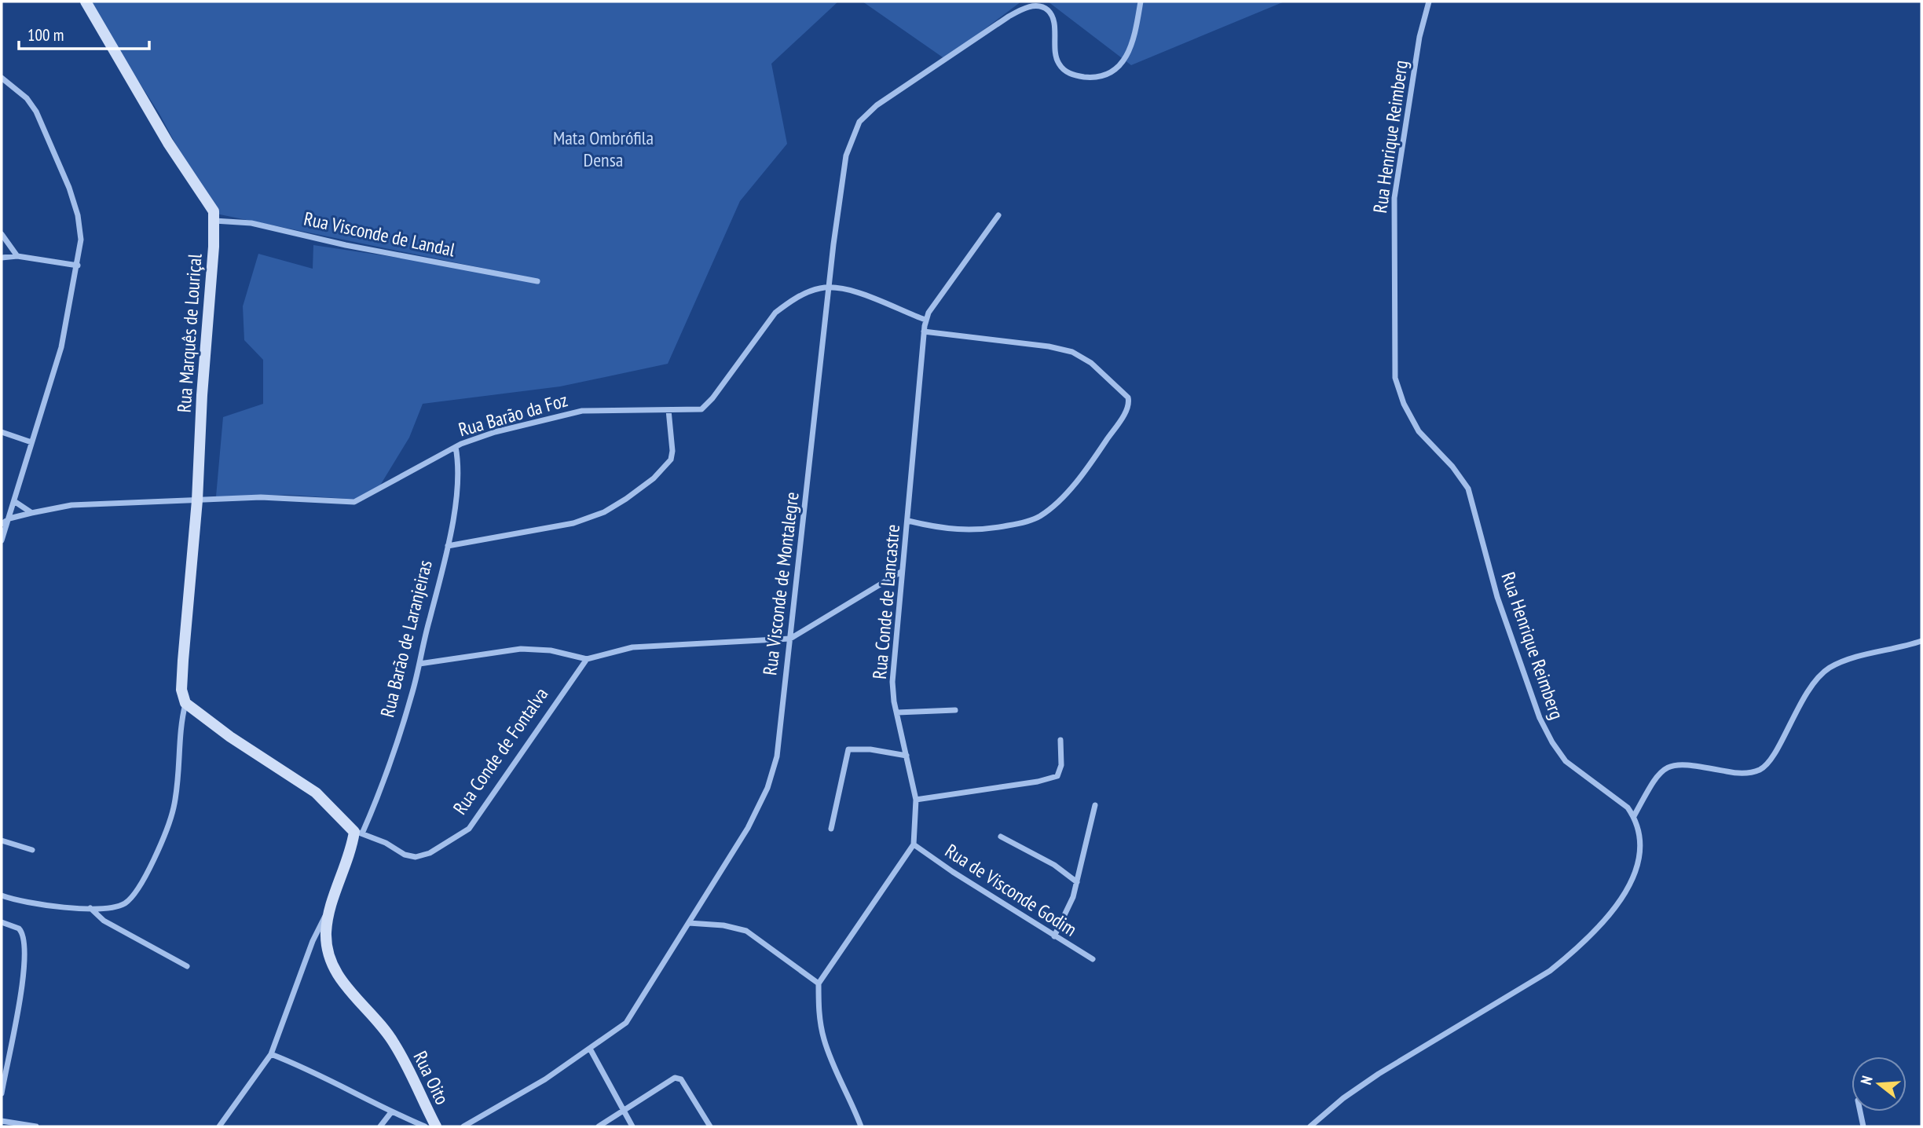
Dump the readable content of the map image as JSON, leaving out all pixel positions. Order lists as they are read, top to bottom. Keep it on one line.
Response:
{"streets":{"main road":["Rua Marquês de Louriçal","Rua Barão de Laranjeiras","Rua Conde de Fontalva","Rua Oito"],"street":["Rua Henrique Reimberg","Rua Visconde de Landal","Rua Barão da Foz","Rua Visconde de Montalegre","Rua Conde de Lancastre","Rua de Visconde Godim"]},"crossings":[["Rua Visconde de Landal","Rua Marquês de Louriçal"],["Rua Marquês de Louriçal","Rua Barão da Foz"],["Rua Marquês de Louriçal","Rua Conde de Fontalva"],["Rua Barão da Foz","Rua Visconde de Montalegre"],["Rua Barão da Foz","Rua Conde de Lancastre"],["Rua Barão da Foz","Rua Barão de Laranjeiras"],["Rua Conde de Lancastre","Rua de Visconde Godim"],["Rua Barão de Laranjeiras","Rua Conde de Fontalva"],["Rua Barão de Laranjeiras","Rua Oito"]],"parks":["Mata Ombrófila Densa"],"scale_bar":"100 m","north":"left"}
